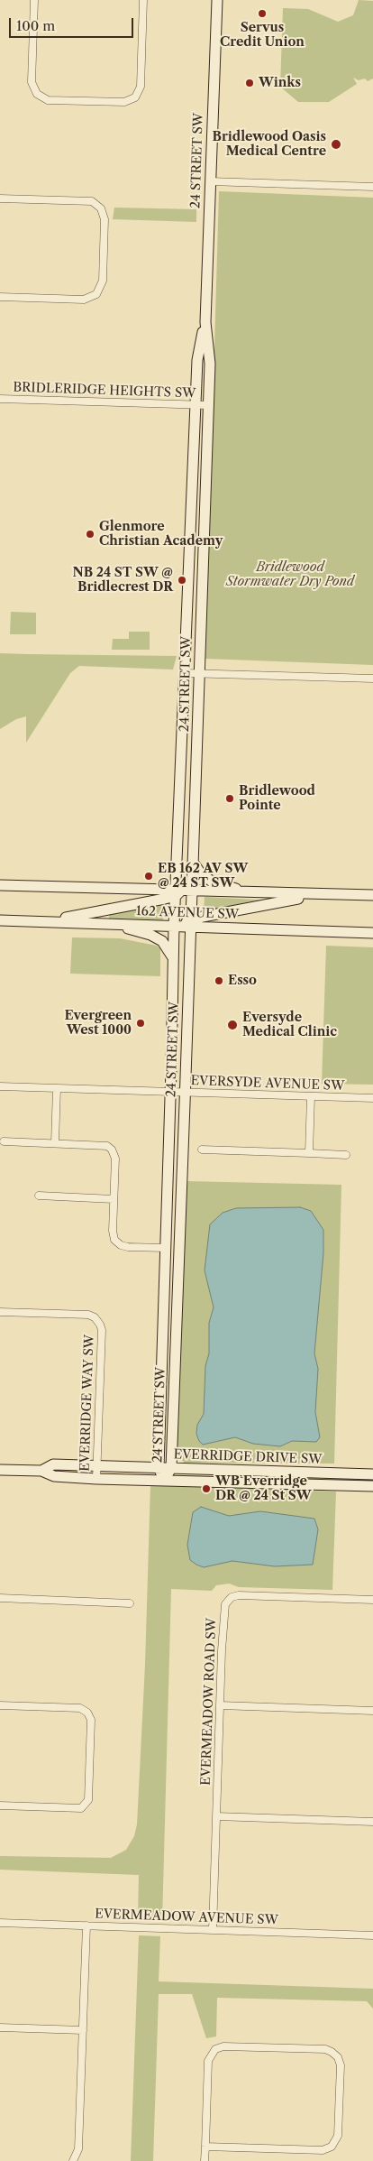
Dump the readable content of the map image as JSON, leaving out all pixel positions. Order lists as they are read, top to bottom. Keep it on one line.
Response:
{"streets":{"street":["24 STREET SW","BRIDLERIDGE HEIGHTS SW","162 AVENUE SW","EVERSYDE AVENUE SW","EVERRIDGE WAY SW","EVERRIDGE DRIVE SW","EVERMEADOW ROAD SW","EVERMEADOW AVENUE SW"]},"crossings":[["24 STREET SW","BRIDLERIDGE HEIGHTS SW"],["24 STREET SW","162 AVENUE SW"],["24 STREET SW","EVERSYDE AVENUE SW"],["24 STREET SW","EVERRIDGE DRIVE SW"],["EVERRIDGE WAY SW","EVERRIDGE DRIVE SW"],["EVERMEADOW ROAD SW","EVERMEADOW AVENUE SW"]],"parks":["Bridlewood Stormwater Dry Pond"],"places":["Servus Credit Union","Winks","Bridlewood Oasis Medical Centre","Glenmore Christian Academy","NB 24 ST SW @ Bridlecrest DR","Bridlewood Pointe","EB 162 AV SW @ 24 ST SW","Esso","Evergreen West 1000","Eversyde Medical Clinic","WB Everridge DR @ 24 St SW"],"scale_bar":"100 m"}
